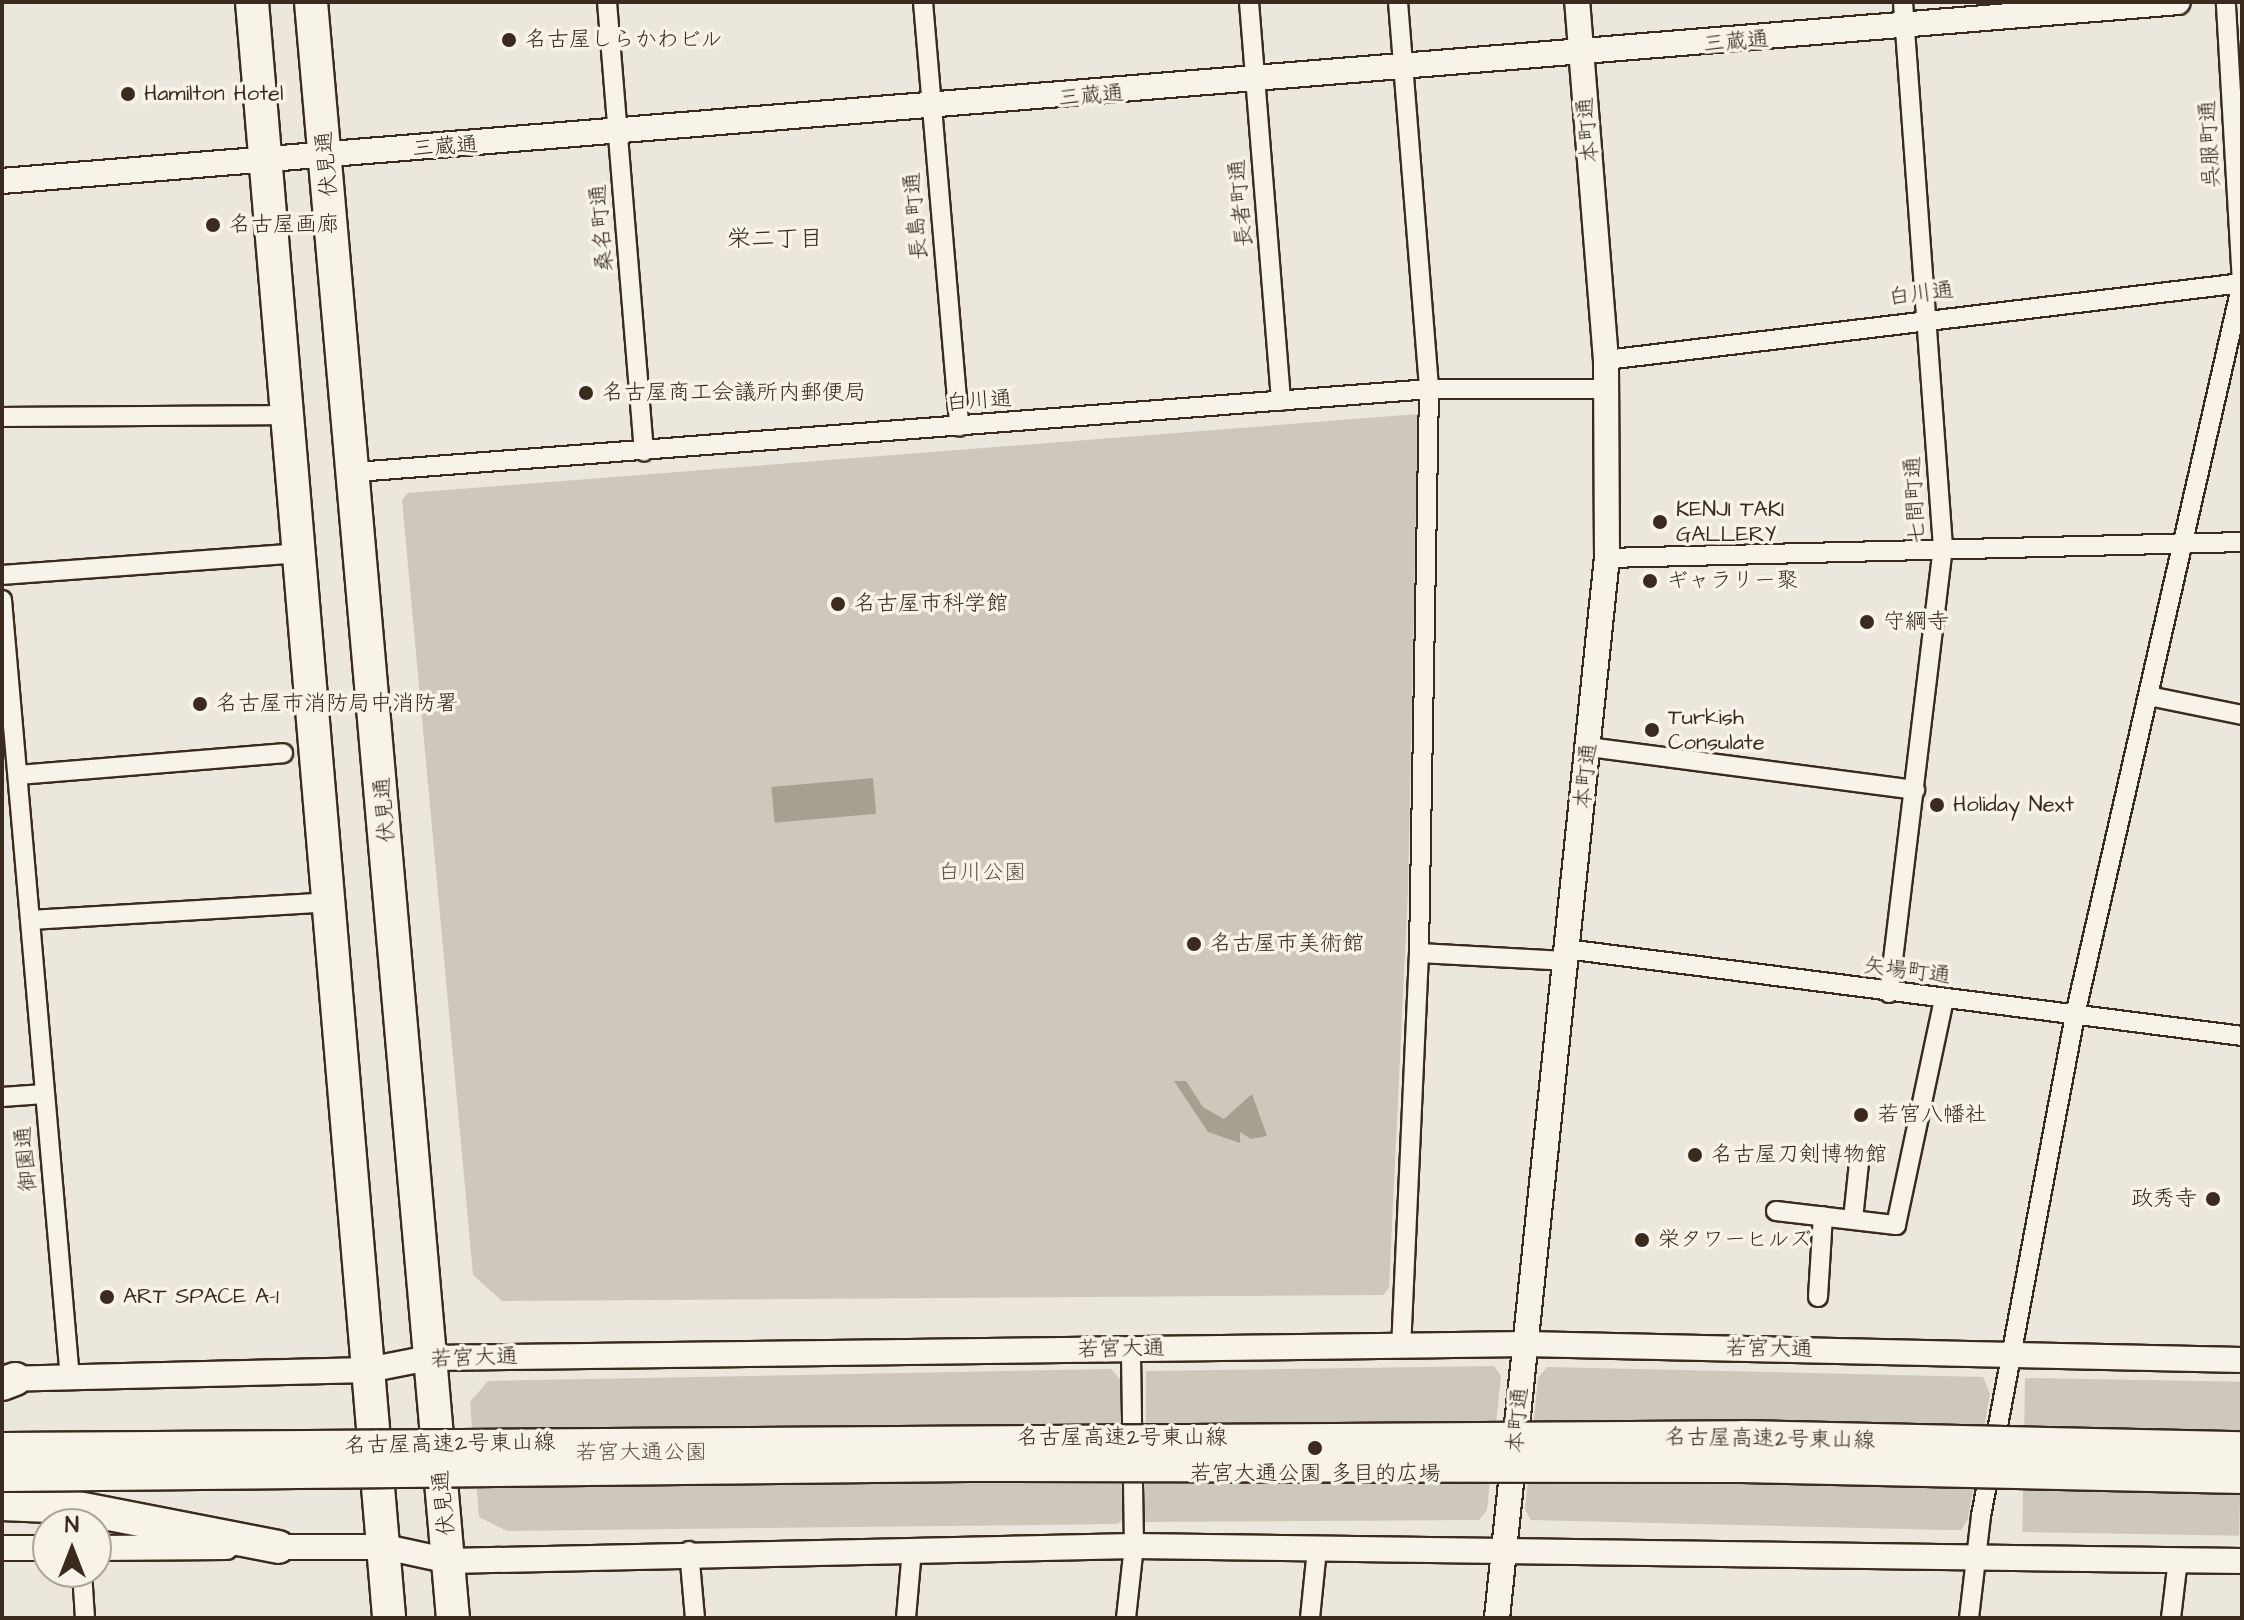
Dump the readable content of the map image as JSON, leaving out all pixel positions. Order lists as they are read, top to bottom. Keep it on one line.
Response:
{"streets":{"highway":["伏見通","名古屋高速2号東山線"],"street":["三蔵通","本町通","呉服町通","長者町通","長島町通","桑名町通","白川通","七間町通","矢場町通","御園通","若宮大通"]},"crossings":[["三蔵通","本町通"],["三蔵通","伏見通"],["三蔵通","長者町通"],["三蔵通","長島町通"],["三蔵通","桑名町通"],["三蔵通","七間町通"],["本町通","白川通"],["本町通","矢場町通"],["本町通","若宮大通"],["呉服町通","白川通"],["呉服町通","矢場町通"],["呉服町通","若宮大通"],["伏見通","白川通"],["伏見通","若宮大通"],["長者町通","白川通"],["長島町通","白川通"],["桑名町通","白川通"],["白川通","七間町通"],["七間町通","矢場町通"],["御園通","若宮大通"]],"districts":["栄二丁目"],"parks":["白川公園","若宮大通公園"],"places":["名古屋しらかわビル","Hamilton Hotel","名古屋画廊","名古屋商工会議所内郵便局","KENJI TAKI GALLERY","ギャラリー聚","名古屋市科学館","守綱寺","名古屋市消防局中消防署","Turkish Consulate","Holiday Next","名古屋市美術館","若宮八幡社","名古屋刀剣博物館","政秀寺","栄タワーヒルズ","ART SPACE A-1","若宮大通公園 多目的広場"],"north":"top"}
